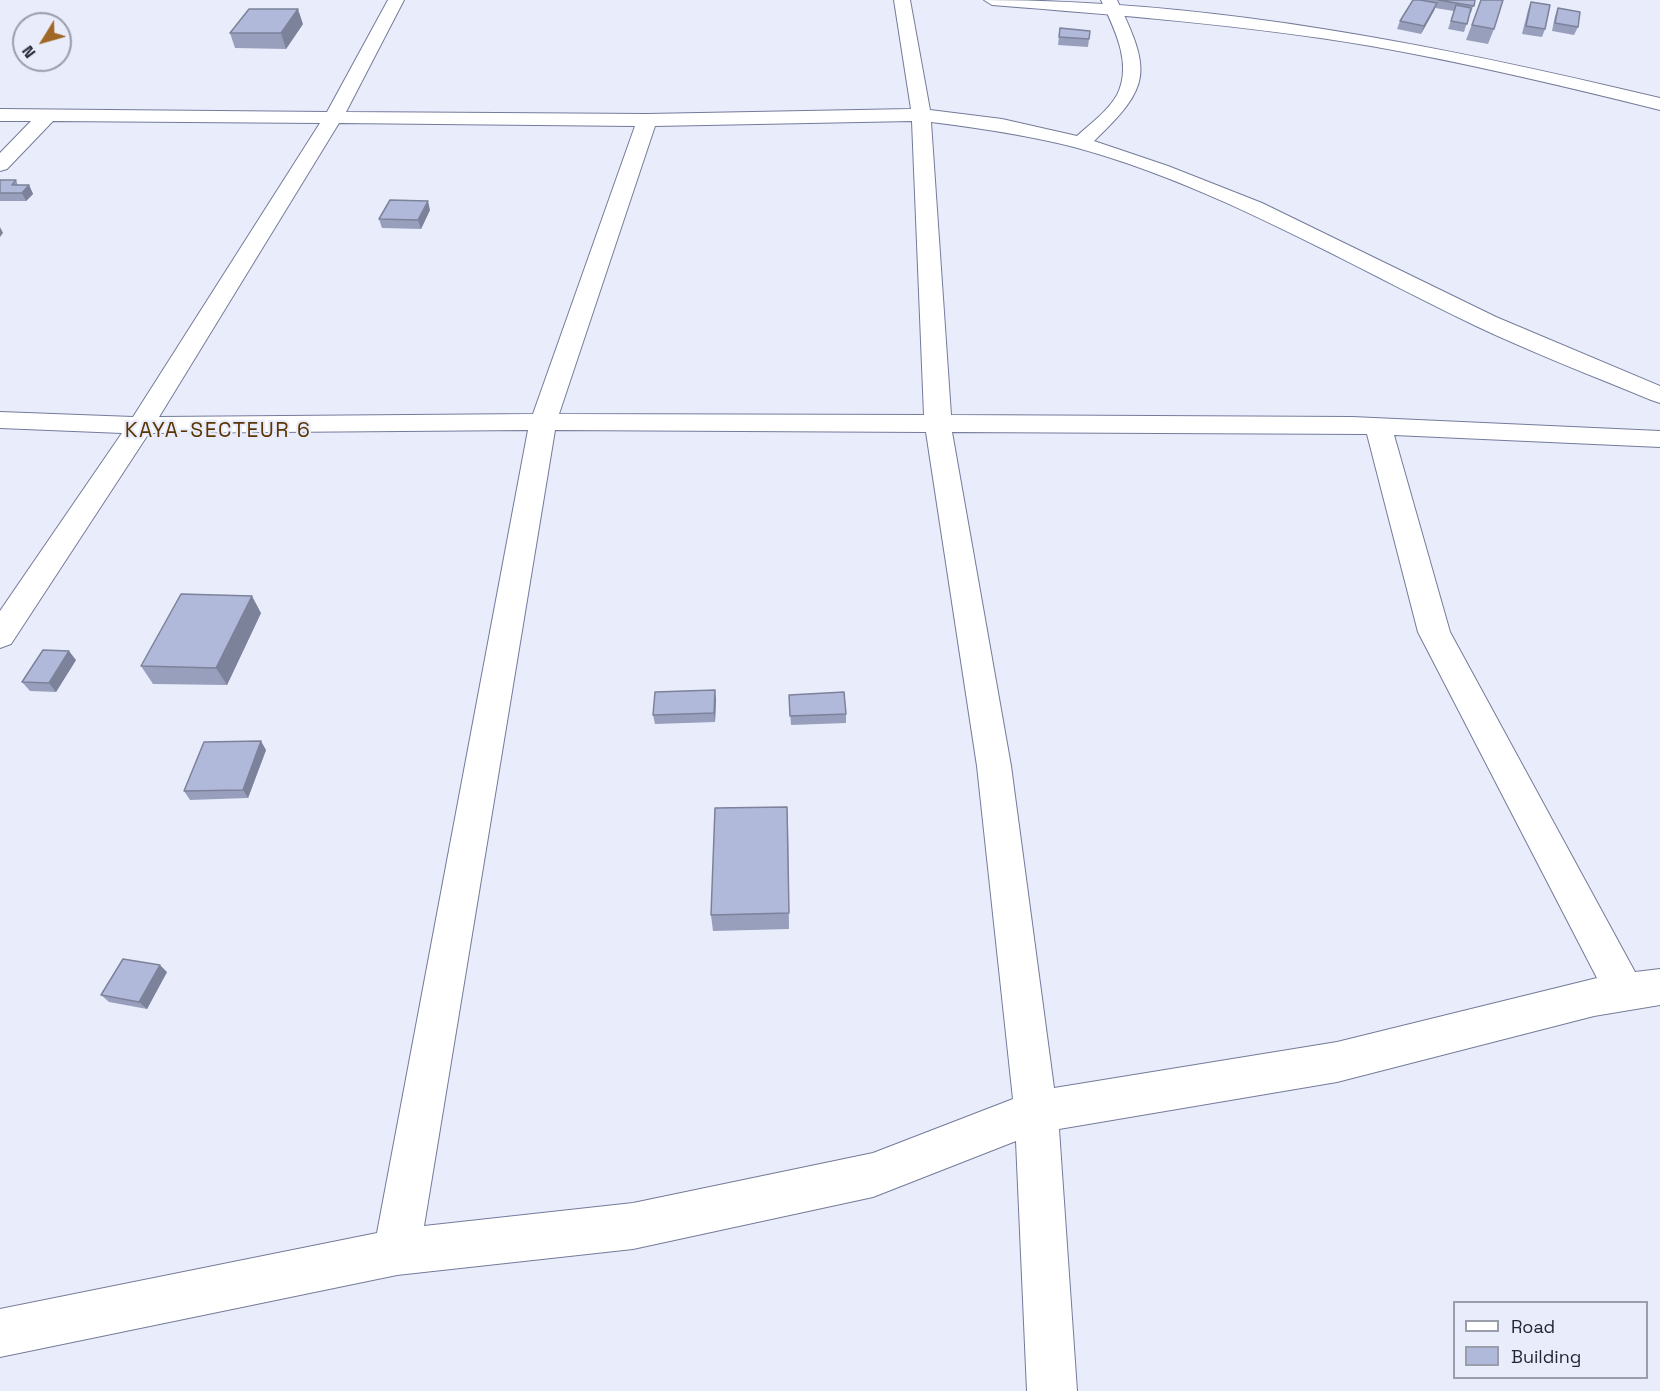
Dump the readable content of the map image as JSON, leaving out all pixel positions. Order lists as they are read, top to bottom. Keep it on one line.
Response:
{"districts":["KAYA-SECTEUR 6"],"legend":["Road","Building"],"north":"bottom left"}
